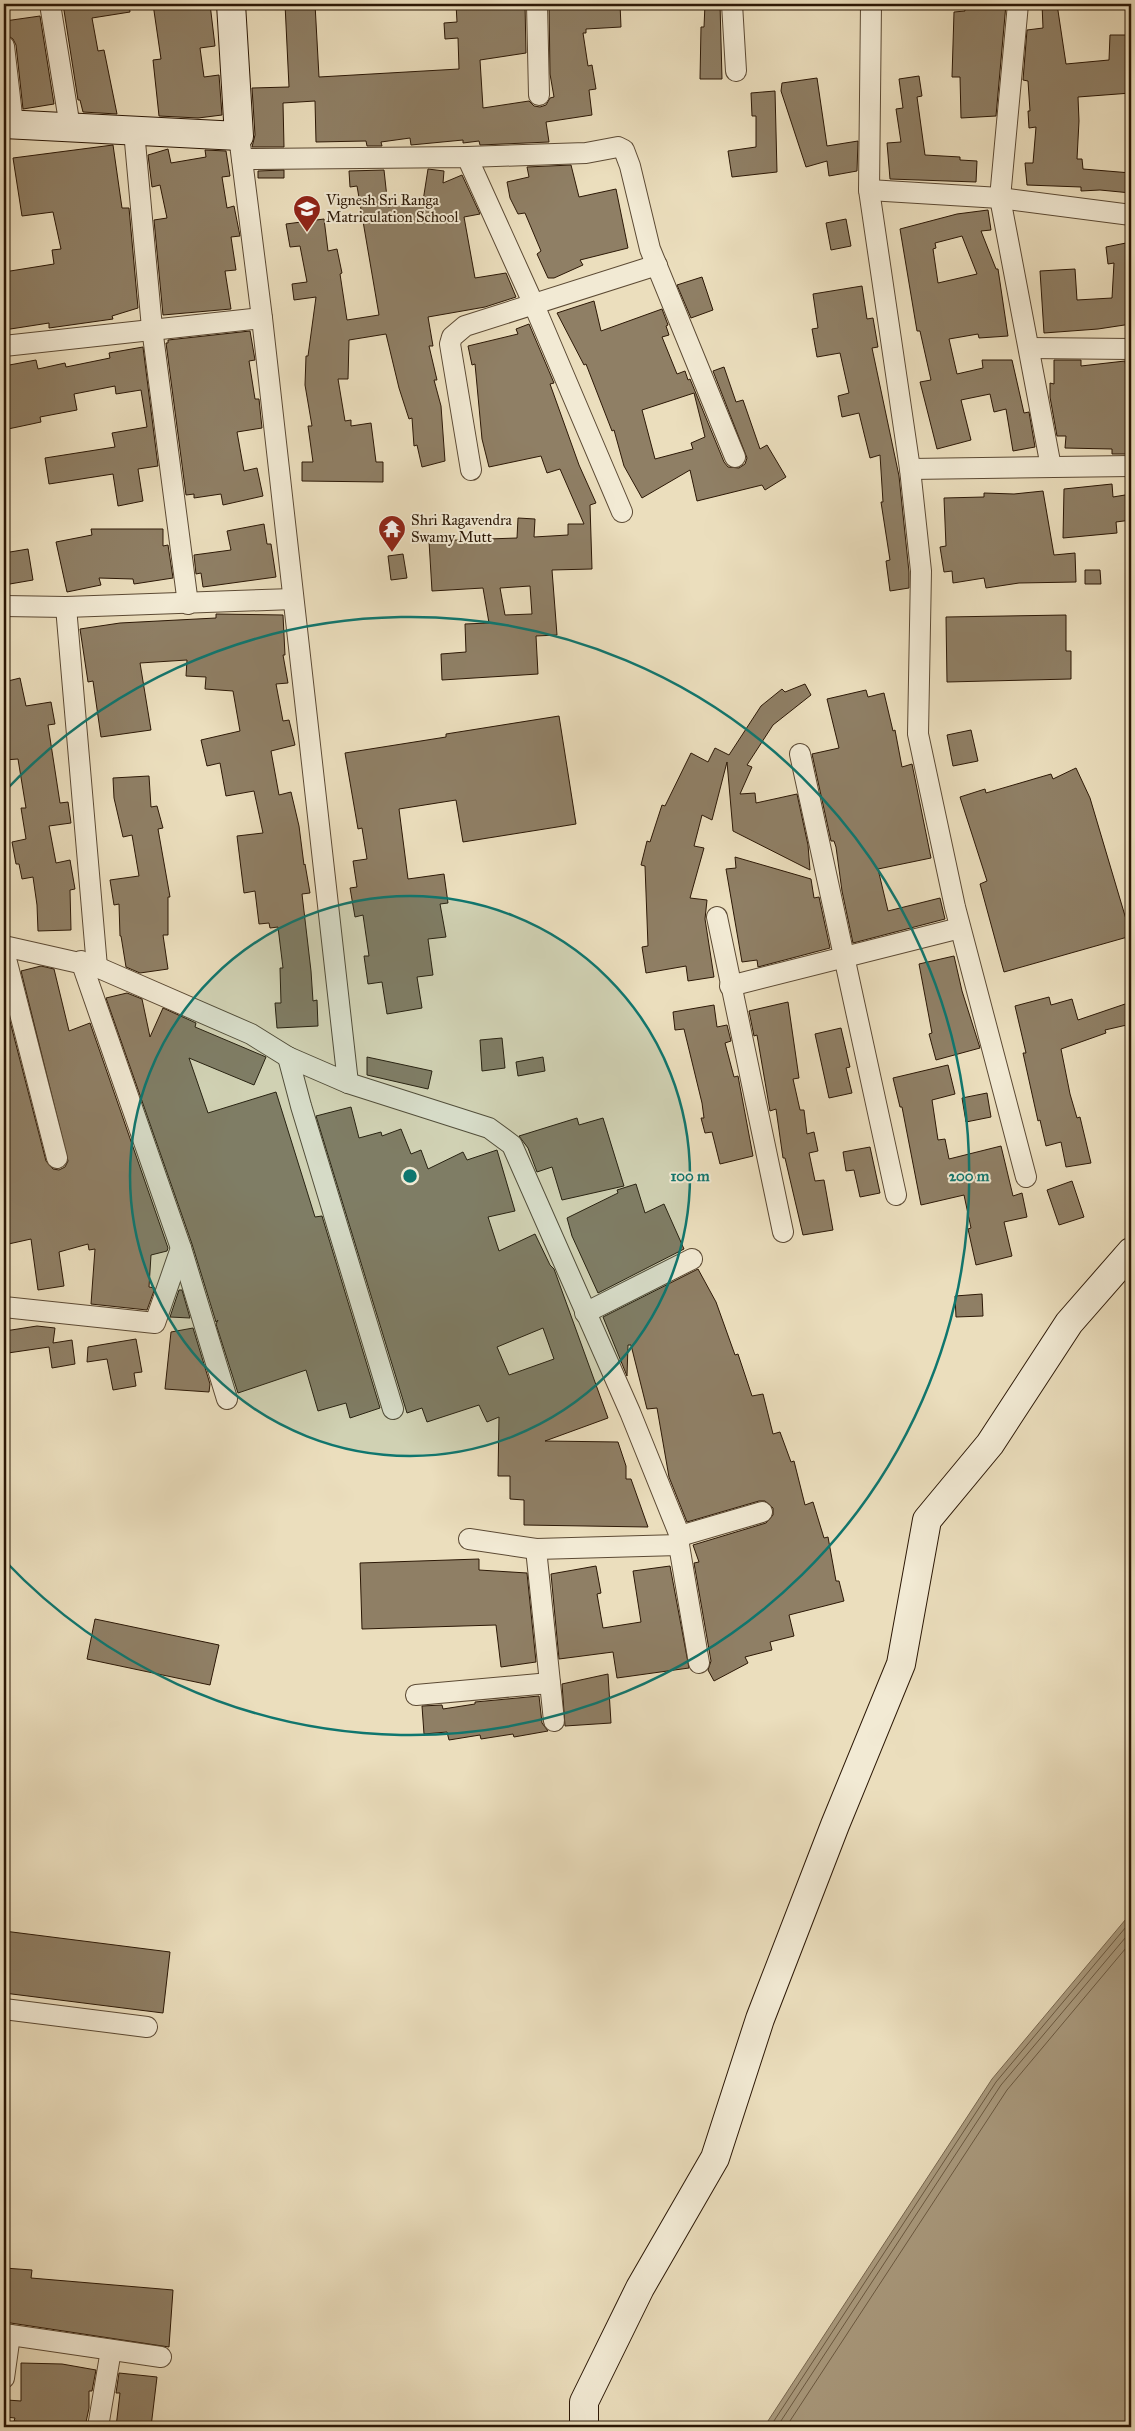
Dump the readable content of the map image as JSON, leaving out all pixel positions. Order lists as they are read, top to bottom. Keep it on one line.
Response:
{"places":{"school or university":["Vignesh Sri Ranga Matriculation School"],"temple":["Shri Ragavendra Swamy Mutt"]},"rings":["100 m","200 m"]}
